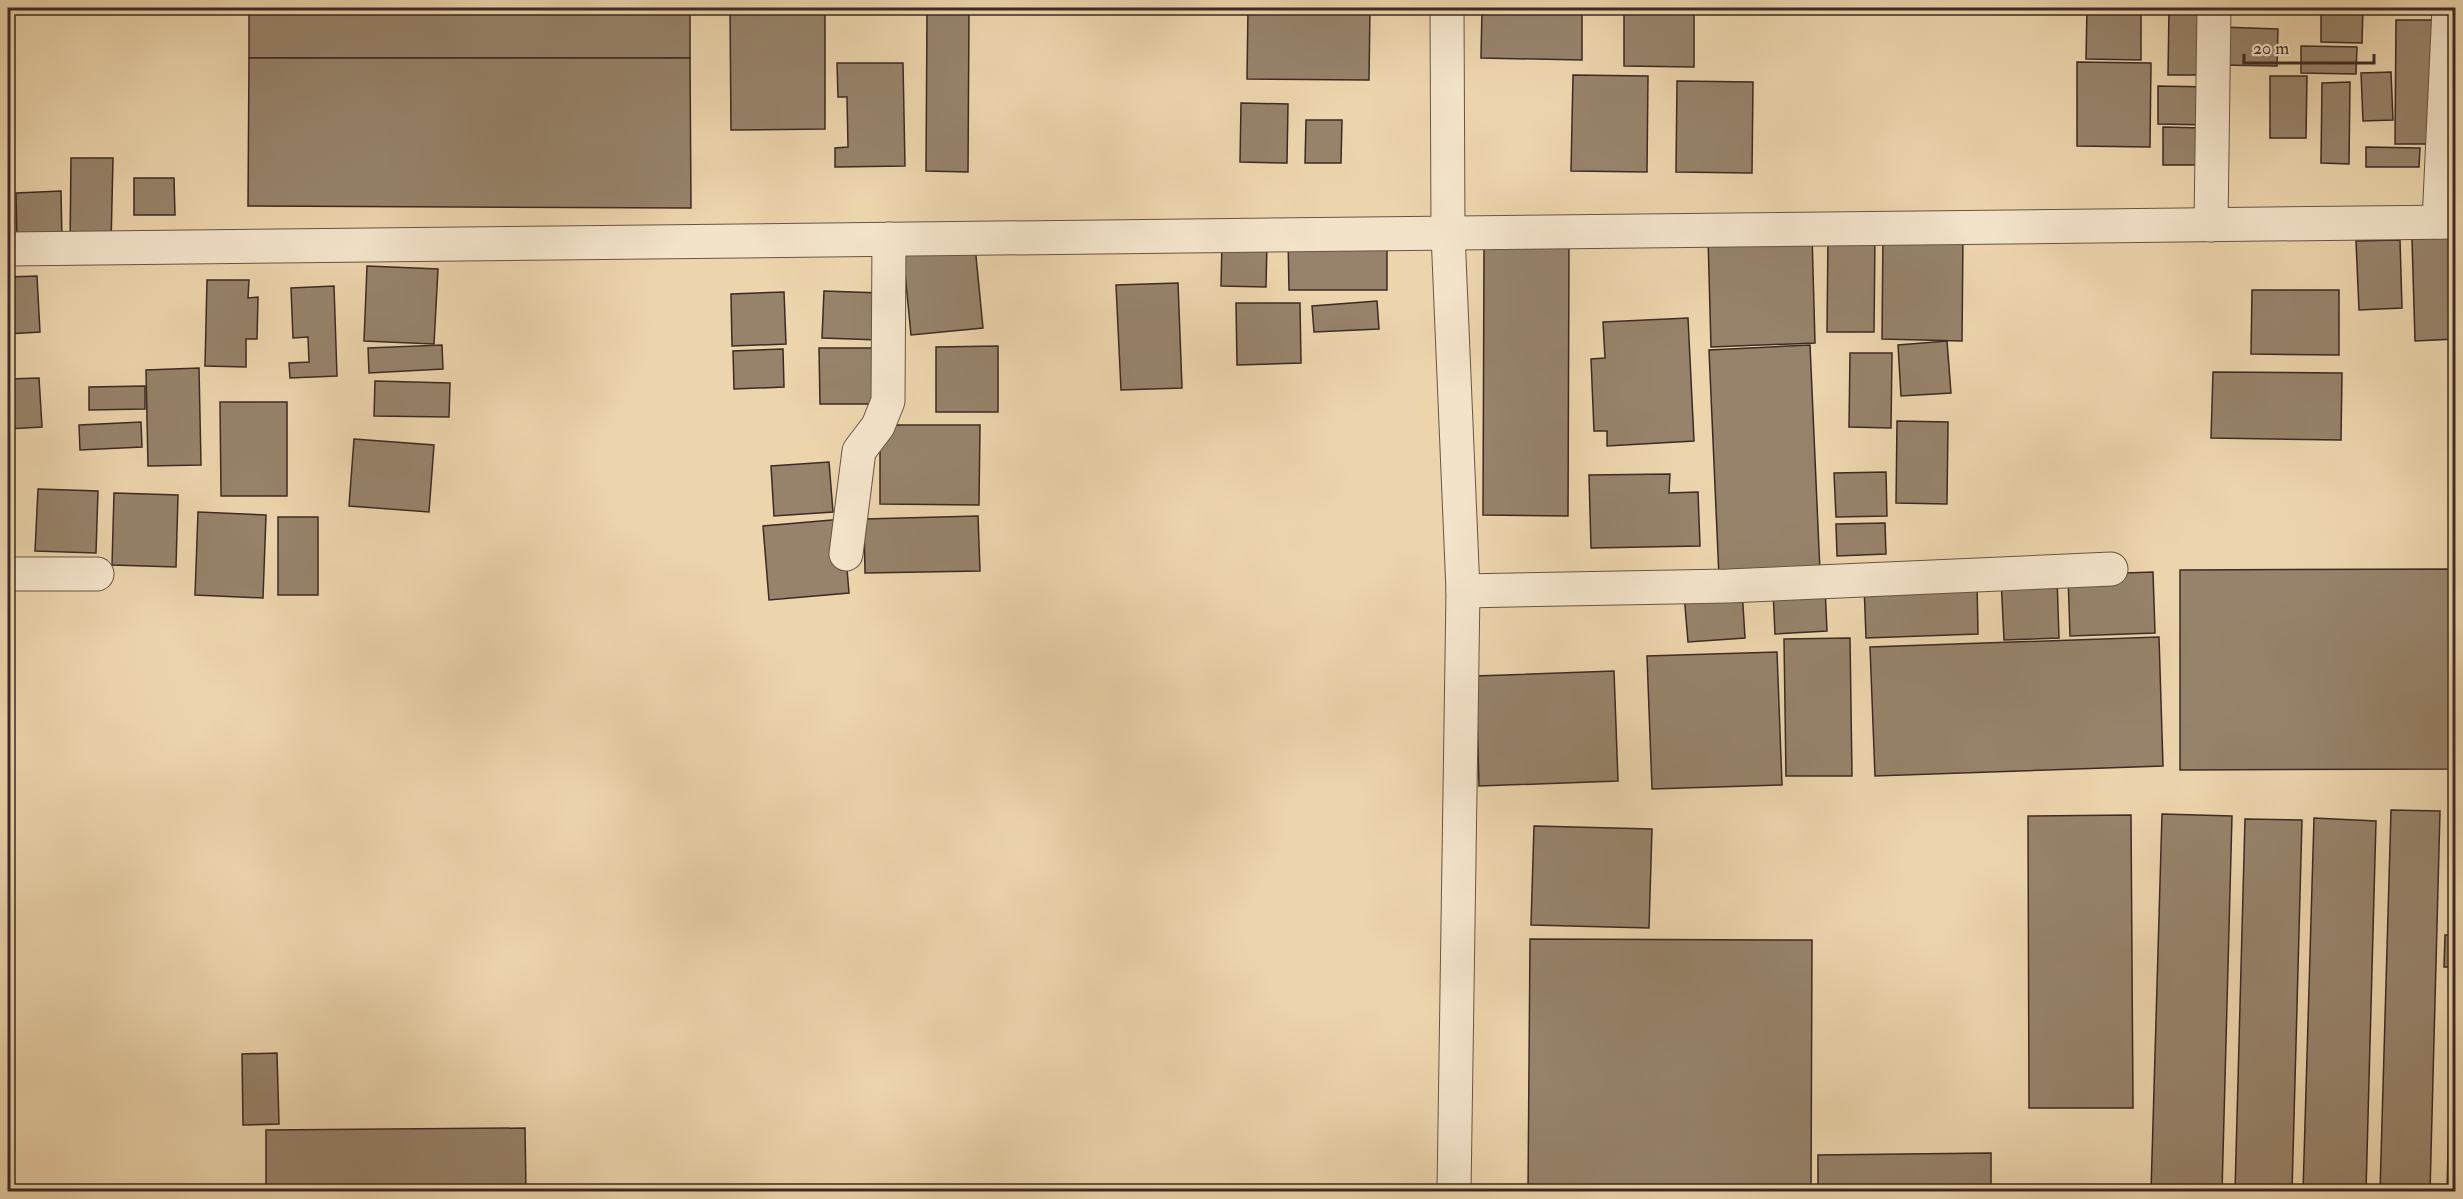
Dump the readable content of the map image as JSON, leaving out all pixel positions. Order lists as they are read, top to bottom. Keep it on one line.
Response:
{"scale_bar":"20 m"}
